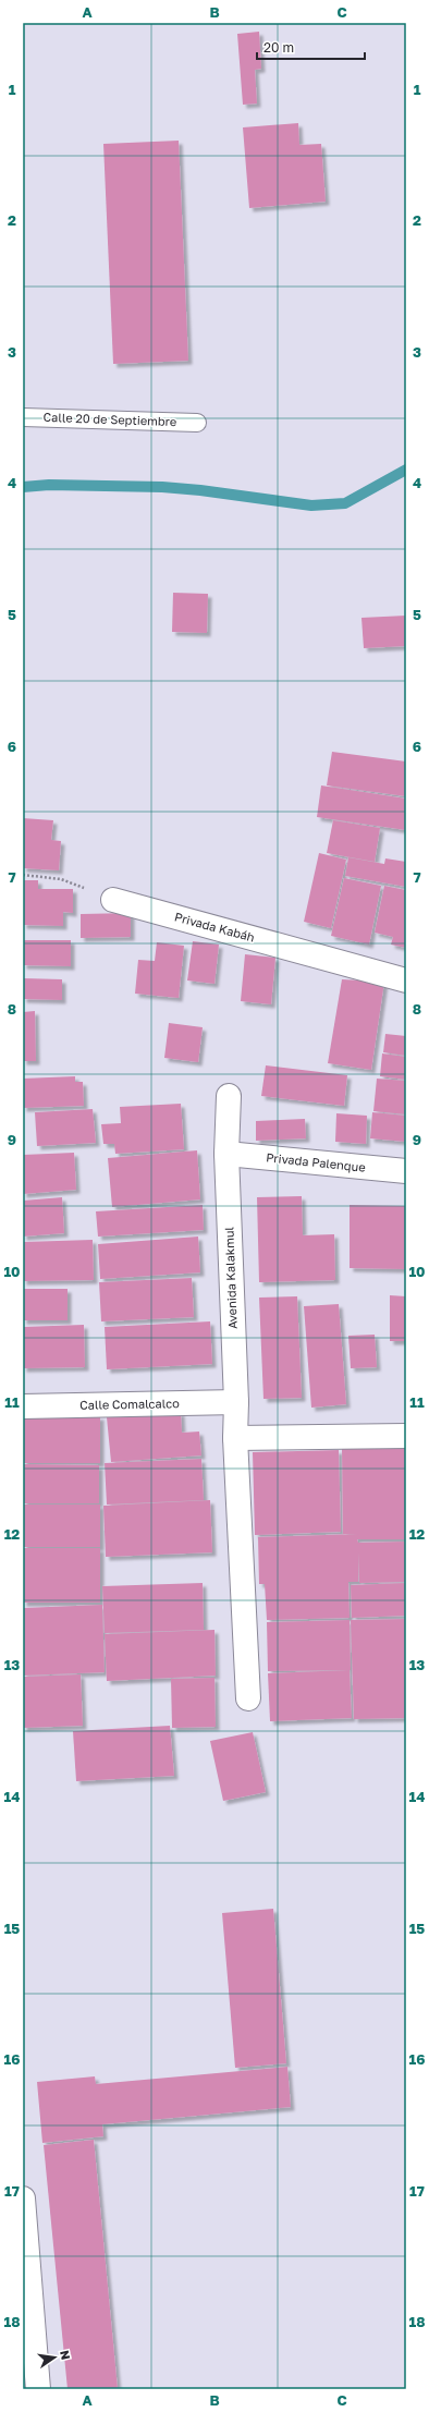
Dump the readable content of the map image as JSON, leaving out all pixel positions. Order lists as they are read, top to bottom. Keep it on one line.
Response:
{"streets":{"street":["Privada Kabáh","Privada Palenque","Avenida Kalakmul","Calle Comalcalco"],"lane":["Calle 20 de Septiembre"]},"crossings":[["Privada Palenque","Avenida Kalakmul"],["Avenida Kalakmul","Calle Comalcalco"]],"scale_bar":"20 m","north":"right","grid":{"columns":["A","B","C"],"rows":["1","2","3","4","5","6","7","8","9","10","11","12","13","14","15","16","17","18"]}}
